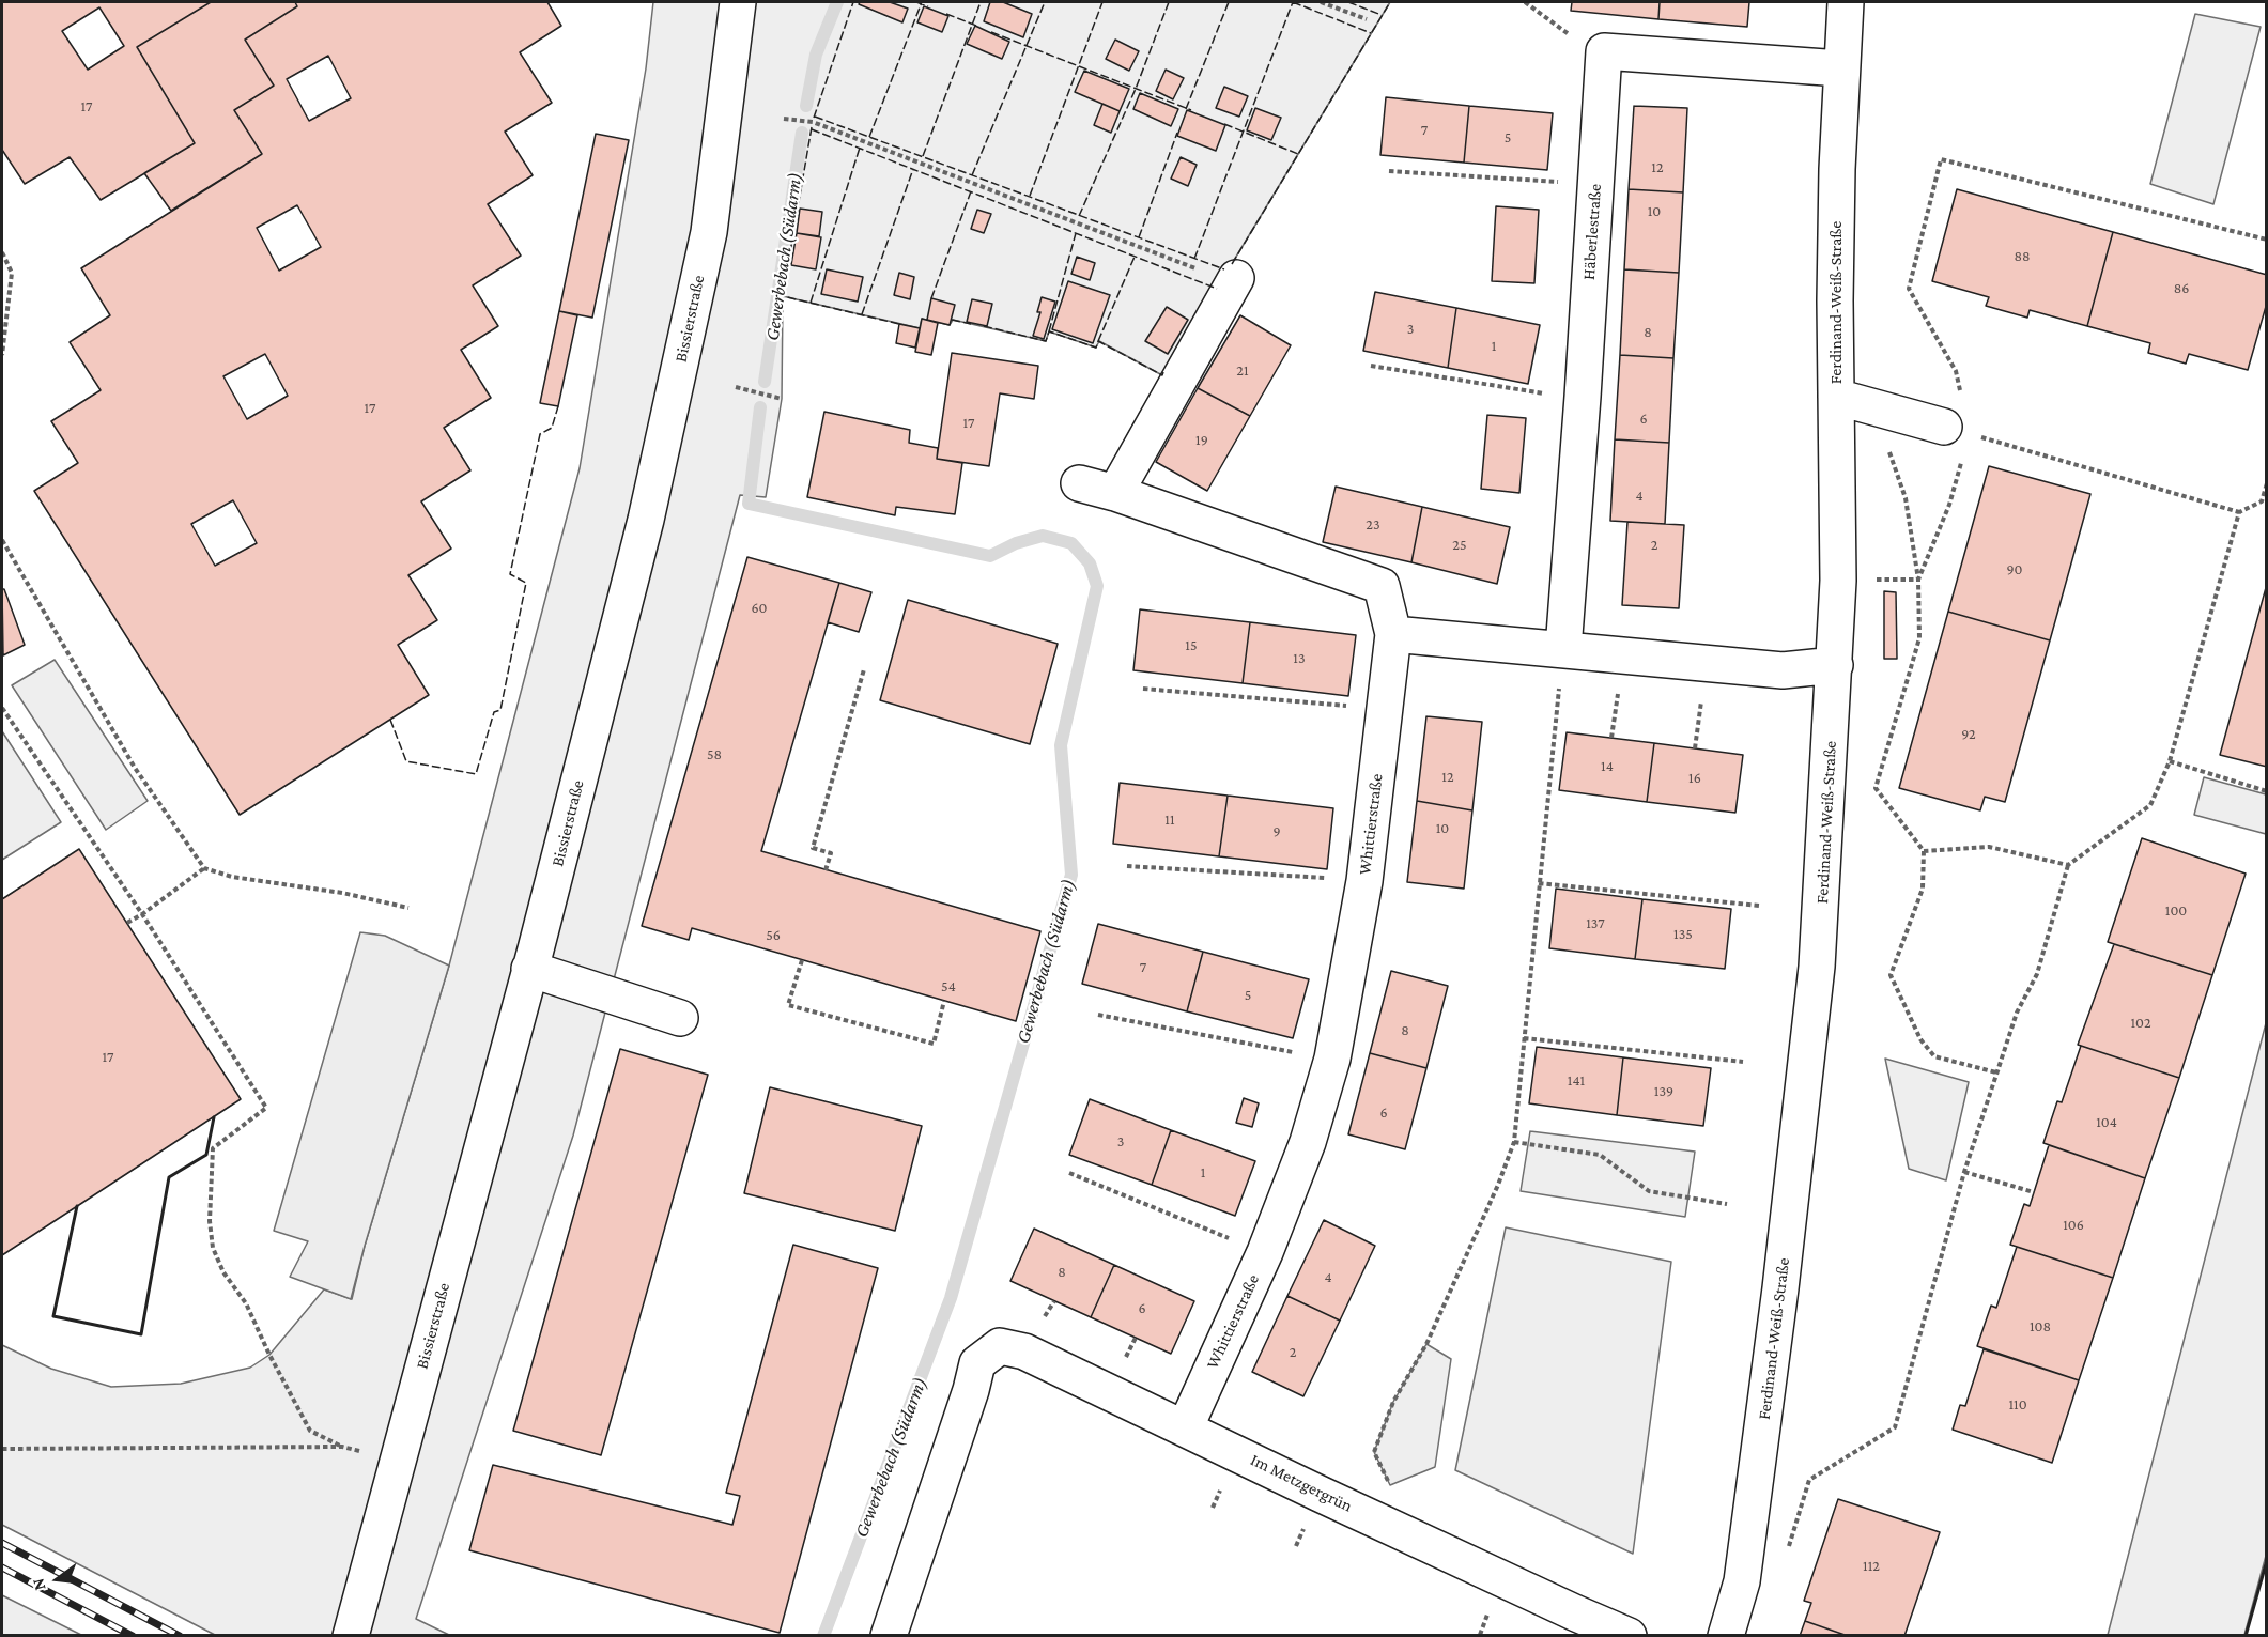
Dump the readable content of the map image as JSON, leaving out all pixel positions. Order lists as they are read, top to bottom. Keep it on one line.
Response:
{"streets":{"street":["Häberlestraße","Ferdinand-Weiß-Straße","Bissierstraße","Whittierstraße","Im Metzgergrün"]},"crossings":[["Whittierstraße","Im Metzgergrün"]],"water":["Gewerbebach (Südarm)"],"house_numbers":["17","7","5","12","10","88","86","3","8","1","21","17","6","17","19","4","23","25","2","90","60","15","13","92","58","14","12","16","11","10","9","100","137","135","56","7","54","5","102","8","17","141","139","6","104","3","1","106","8","4","6","108","2","110","112"],"north":"left"}
